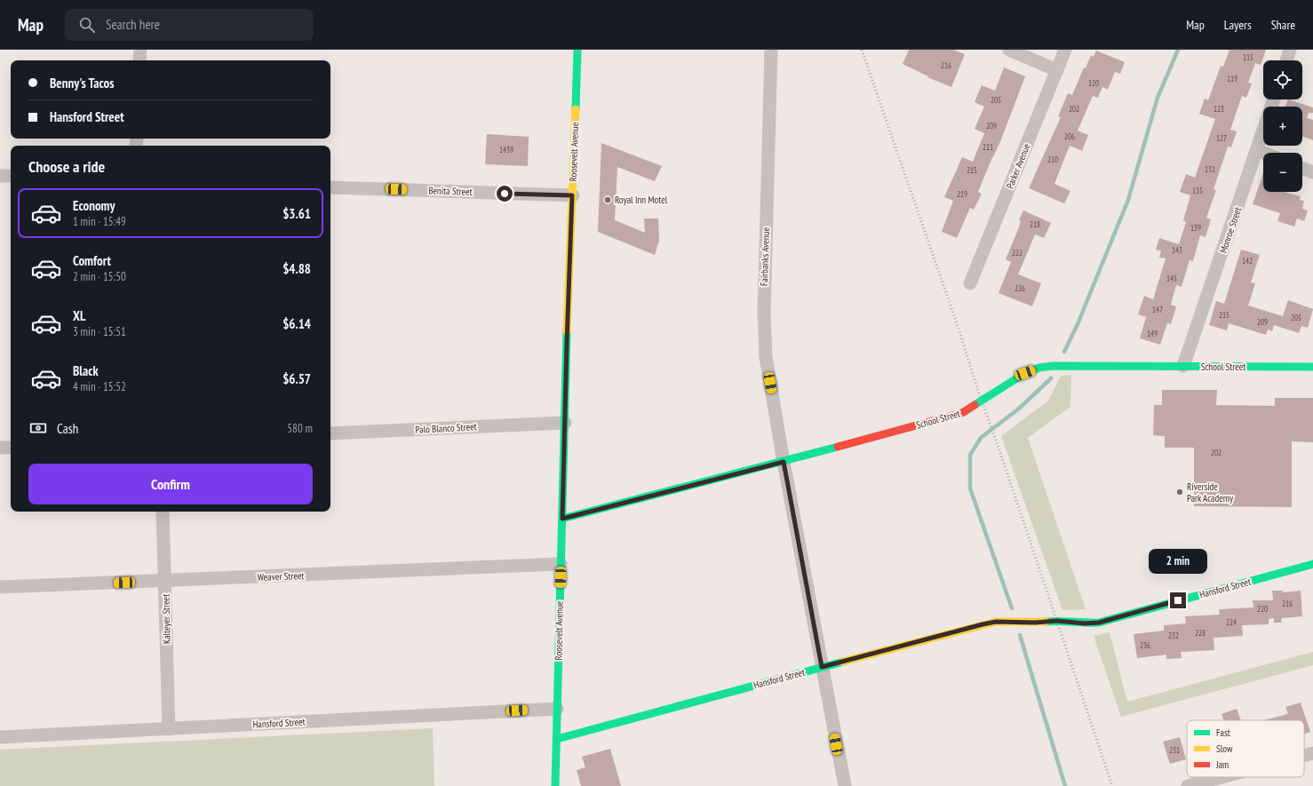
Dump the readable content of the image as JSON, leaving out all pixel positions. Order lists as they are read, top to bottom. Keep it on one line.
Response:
{"streets":{"street":["Roosevelt Avenue","Parker Avenue","Benita Street","Monroe Street","Fairbanks Avenue","School Street","Palo Blanco Street","Weaver Street","Hansford Street","Kalteyer Street"]},"crossings":[["Roosevelt Avenue","Benita Street"],["Roosevelt Avenue","School Street"],["Roosevelt Avenue","Palo Blanco Street"],["Roosevelt Avenue","Weaver Street"],["Roosevelt Avenue","Hansford Street"],["Monroe Street","School Street"],["Fairbanks Avenue","School Street"],["Fairbanks Avenue","Hansford Street"],["Weaver Street","Kalteyer Street"],["Hansford Street","Kalteyer Street"]],"places":["Royal Inn Motel","Riverside Park Academy"],"house_numbers":["115","216","119","120","205","202","123","209","206","127","211","1439","210","131","215","135","219","218","139","143","222","142","145","226","147","215","205","209","149","202","216","220","224","228","232","236","231"],"legend":["Fast","Slow","Jam"],"page":{"header":"Map","search":"Search here","nav":["Map","Layers","Share"],"map_buttons":["+","−"],"banner":["Benny's Tacos","Hansford Street"],"heading":"Choose a ride","list":[{"name":"Economy","note":"1 min · 15:49","value":"$3.61"},{"name":"Comfort","note":"2 min · 15:50","value":"$4.88"},{"name":"XL","note":"3 min · 15:51","value":"$6.14"},{"name":"Black","note":"4 min · 15:52","value":"$6.57"}],"pay":["Cash","580 m"],"buttons":"Confirm","bubble":"2 min"}}
